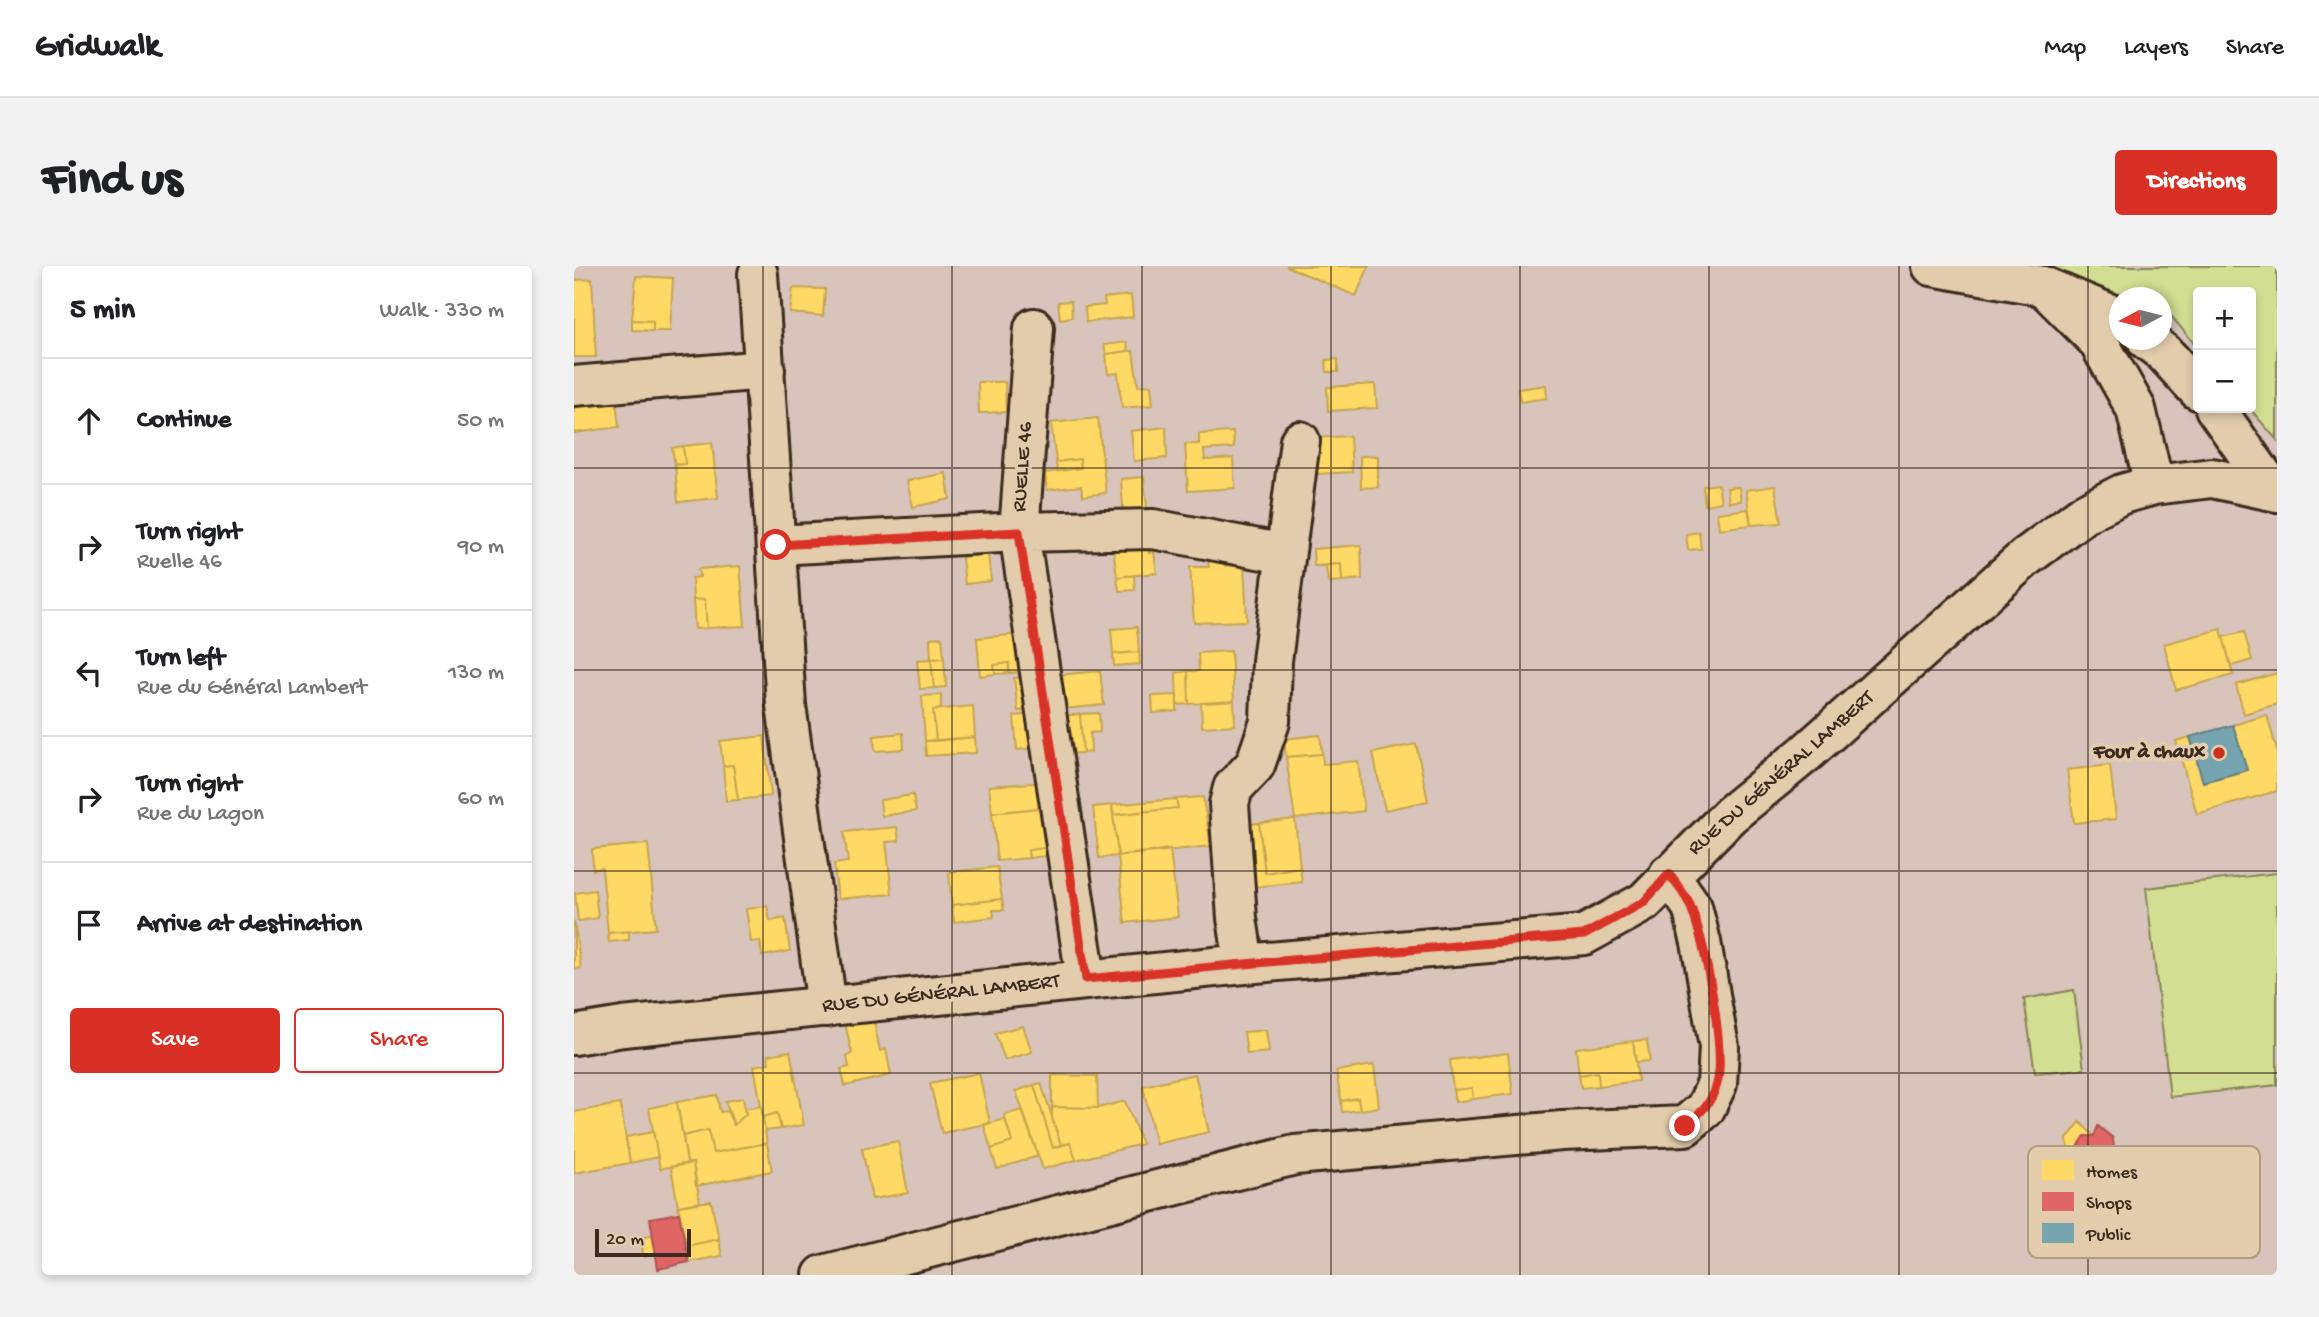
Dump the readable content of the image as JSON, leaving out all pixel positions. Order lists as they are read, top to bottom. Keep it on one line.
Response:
{"streets":{"street":["RUELLE 46","RUE DU GÉNÉRAL LAMBERT"]},"crossings":[["RUELLE 46","RUE DU GÉNÉRAL LAMBERT"]],"places":["Four à chaux"],"legend":["Homes","Shops","Public"],"scale_bar":"20 m","north":"left","page":{"header":"Gridwalk","nav":["Map","Layers","Share"],"buttons":["Directions",["Save","Share"]],"title":"Find us","heading":["5 min","Walk · 330 m"],"map_buttons":["+","−"],"list":[["Continue","50 m"],["Turn right","Ruelle 46","90 m"],["Turn left","Rue du Général Lambert","130 m"],["Turn right","Rue du Lagon","60 m"],"Arrive at destination"],"scale":"20 m"}}
